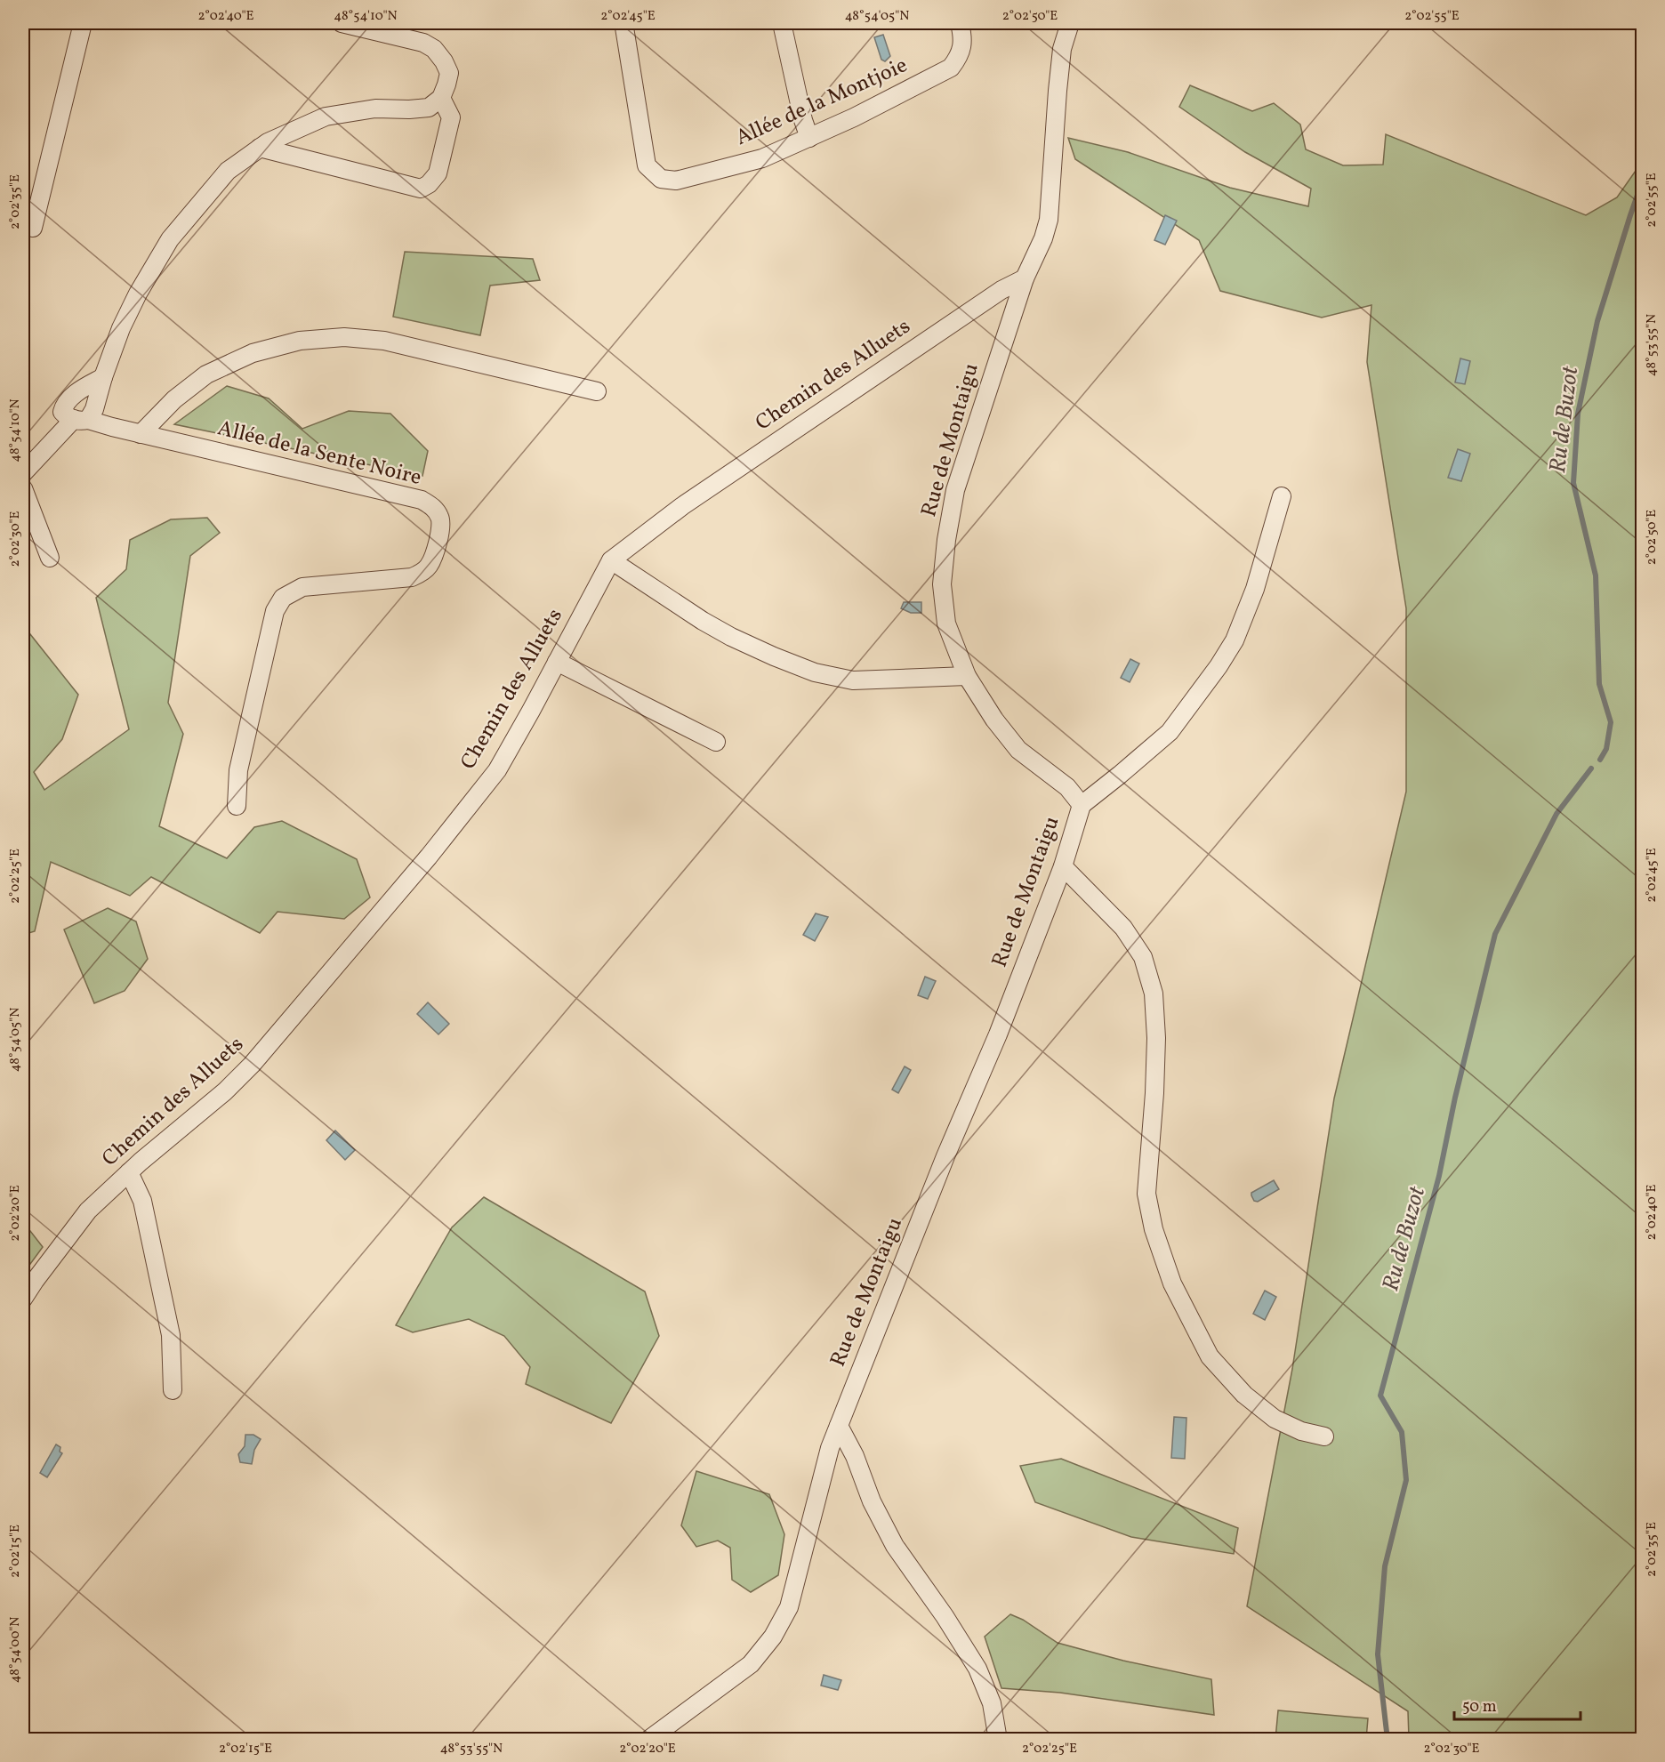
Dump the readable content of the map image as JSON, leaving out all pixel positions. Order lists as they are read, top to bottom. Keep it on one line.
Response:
{"streets":{"street":["Allée de la Montjoie","Chemin des Alluets","Rue de Montaigu","Allée de la Sente Noire"]},"crossings":[["Chemin des Alluets","Rue de Montaigu"]],"water":["Ru de Buzot"],"scale_bar":"50 m","coordinates":["2°02'40\"E","48°54'10\"N","2°02'45\"E","48°54'05\"N","2°02'50\"E","2°02'55\"E","2°02'35\"E","48°53'55\"N","2°02'30\"E","2°02'25\"E","2°02'20\"E","2°02'15\"E","48°54'00\"N"]}
